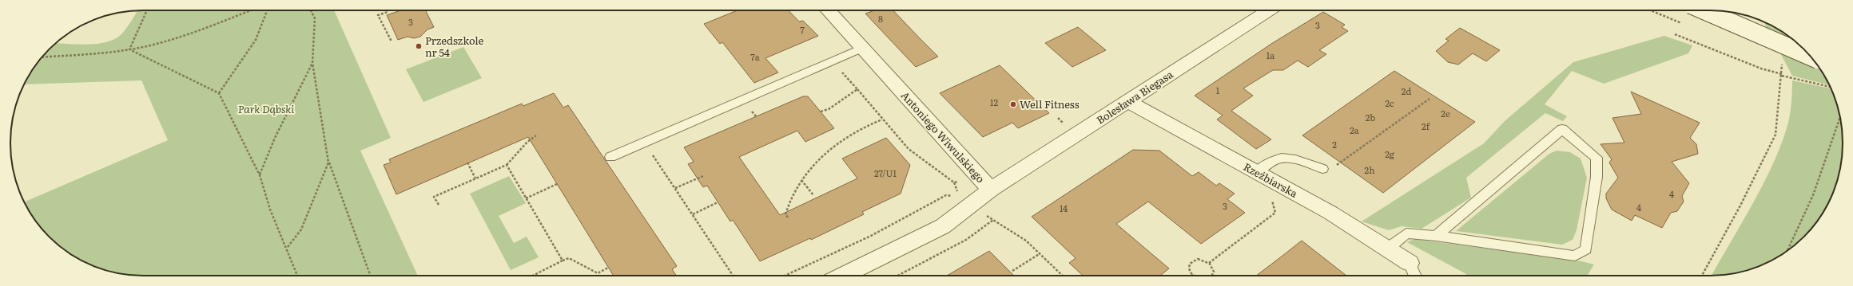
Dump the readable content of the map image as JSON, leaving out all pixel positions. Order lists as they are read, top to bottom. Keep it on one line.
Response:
{"streets":{"street":["Bolesława Biegasa","Antoniego Wiwulskiego","Rzeźbiarska"]},"crossings":[["Bolesława Biegasa","Antoniego Wiwulskiego"],["Bolesława Biegasa","Rzeźbiarska"]],"parks":["Park Dąbski"],"places":["Przedszkole nr 54","Well Fitness"],"house_numbers":["8","3","3","7","1a","7a","1","2d","12","2c","2e","2b","2f","2a","2","2g","2h","27/U1","4","3","4","14"]}
